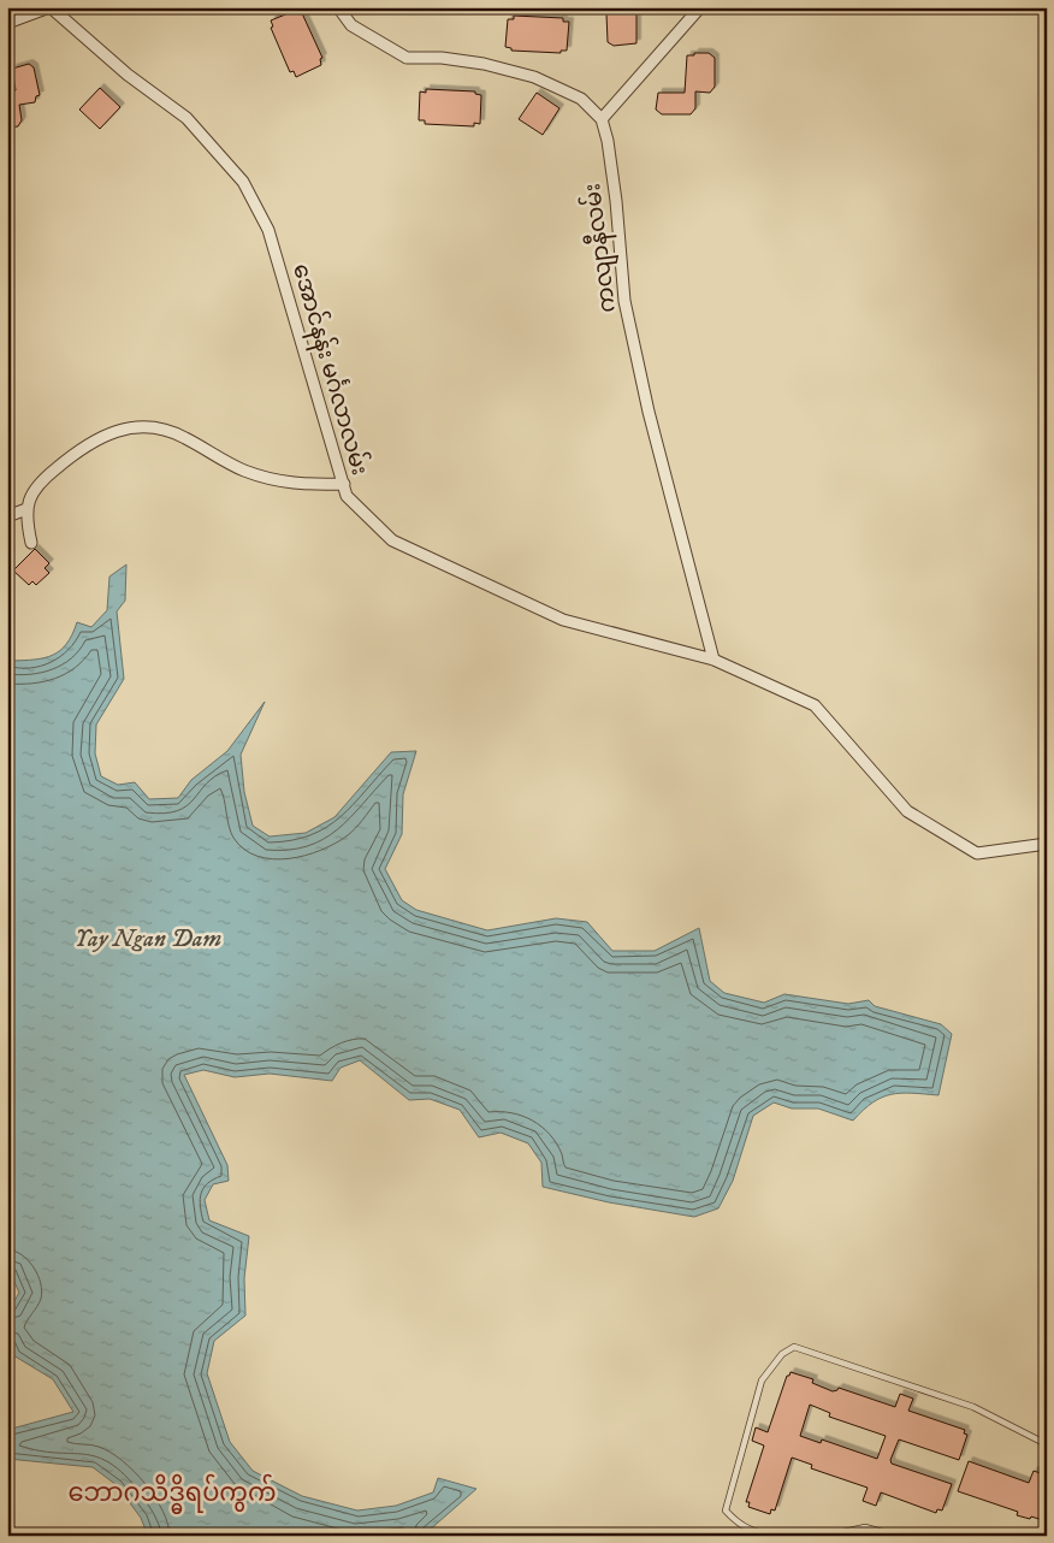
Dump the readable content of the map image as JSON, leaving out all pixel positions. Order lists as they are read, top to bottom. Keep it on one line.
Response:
{"streets":{"street":["ကလျာနီလမ်း","အောင်နန်း မင်္ဂလာလမ်း"]},"crossings":[["ကလျာနီလမ်း","အောင်နန်း မင်္ဂလာလမ်း"]],"districts":["ဘောဂသိဒ္ဓိရပ်ကွက်"],"water":["Yay Ngan Dam"]}
